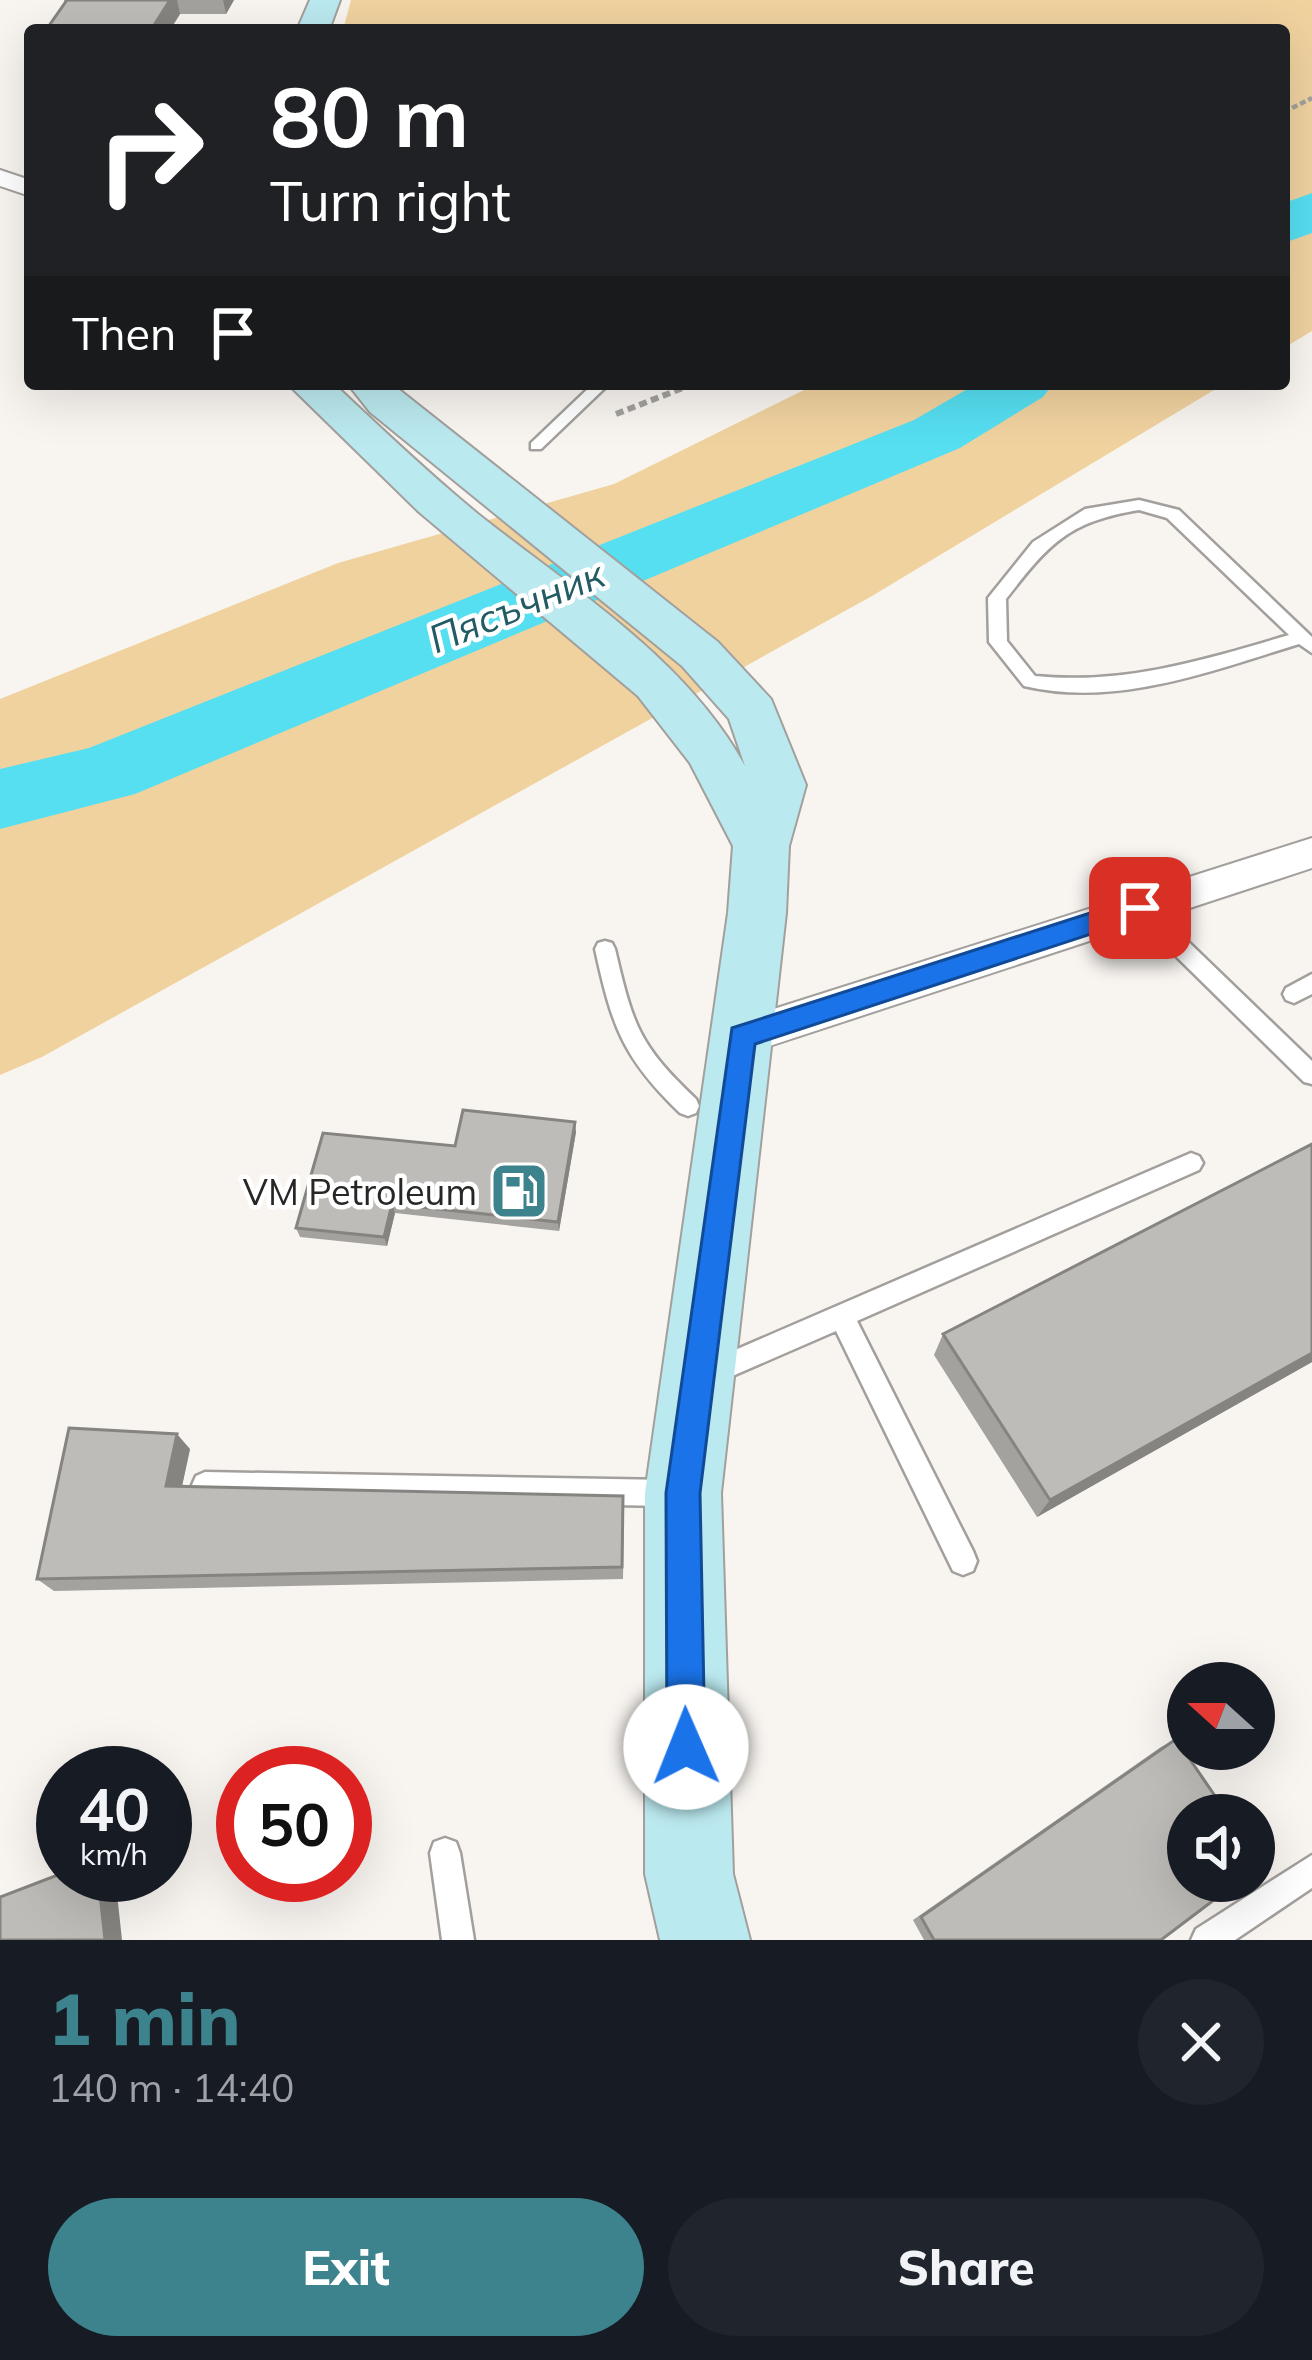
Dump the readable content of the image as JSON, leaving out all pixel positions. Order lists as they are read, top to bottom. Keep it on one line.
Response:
{"water":["Пясъчник"],"places":{"fuel station":["VM Petroleum"]},"north":"left","page":{"turn":["80 m","Turn right"],"then":"Then","speed":"40 km/h","limit":"50","heading":["1 min","140 m · 14:40"],"buttons":["Exit","Share"]}}
